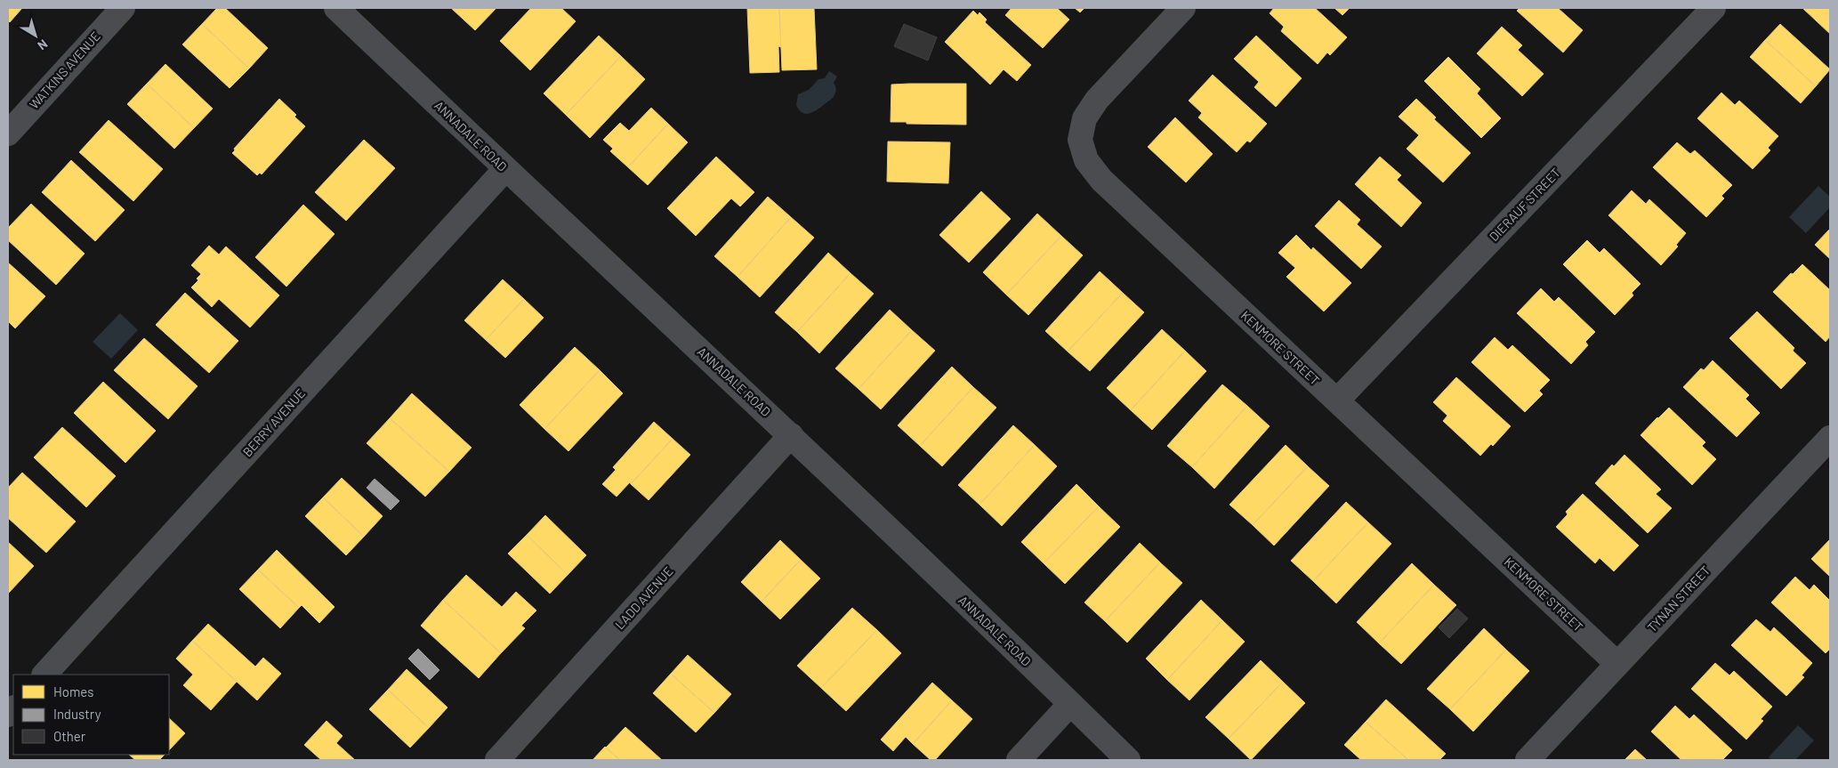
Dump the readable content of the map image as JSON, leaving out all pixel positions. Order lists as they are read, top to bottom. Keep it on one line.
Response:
{"streets":{"street":["WATKINS AVENUE","ANNADALE ROAD","DIERAUF STREET","KENMORE STREET","BERRY AVENUE","LADD AVENUE","TYNAN STREET"]},"crossings":[["ANNADALE ROAD","BERRY AVENUE"],["ANNADALE ROAD","LADD AVENUE"],["DIERAUF STREET","KENMORE STREET"],["KENMORE STREET","TYNAN STREET"]],"legend":["Homes","Industry","Other"],"north":"bottom right"}
